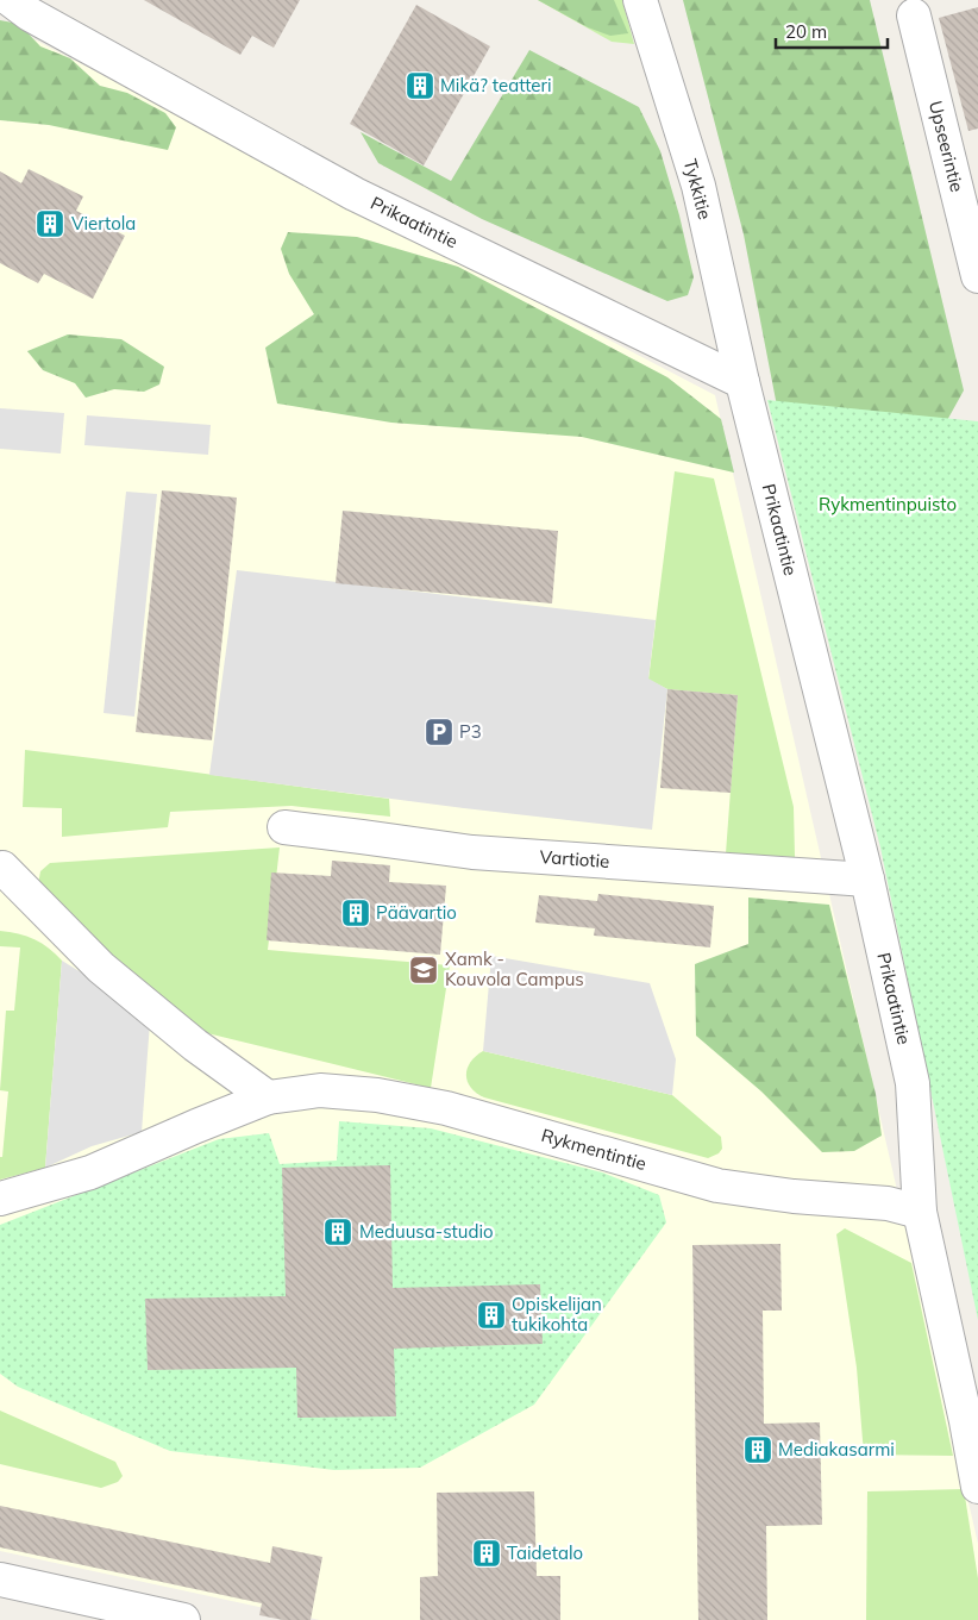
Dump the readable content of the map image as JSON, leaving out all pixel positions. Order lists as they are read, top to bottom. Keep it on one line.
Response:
{"streets":{"street":["Upseerintie","Tykkitie","Prikaatintie","Vartiotie","Rykmentintie"]},"crossings":[["Tykkitie","Prikaatintie"],["Prikaatintie","Vartiotie"],["Prikaatintie","Rykmentintie"]],"parks":["Rykmentinpuisto"],"places":{"building":["Mikä? teatteri","Viertola","Päävartio","Meduusa-studio","Opiskelijan tukikohta","Mediakasarmi","Taidetalo"],"parking":["P3"],"school or university":["Xamk - Kouvola Campus"]},"scale_bar":"20 m"}
